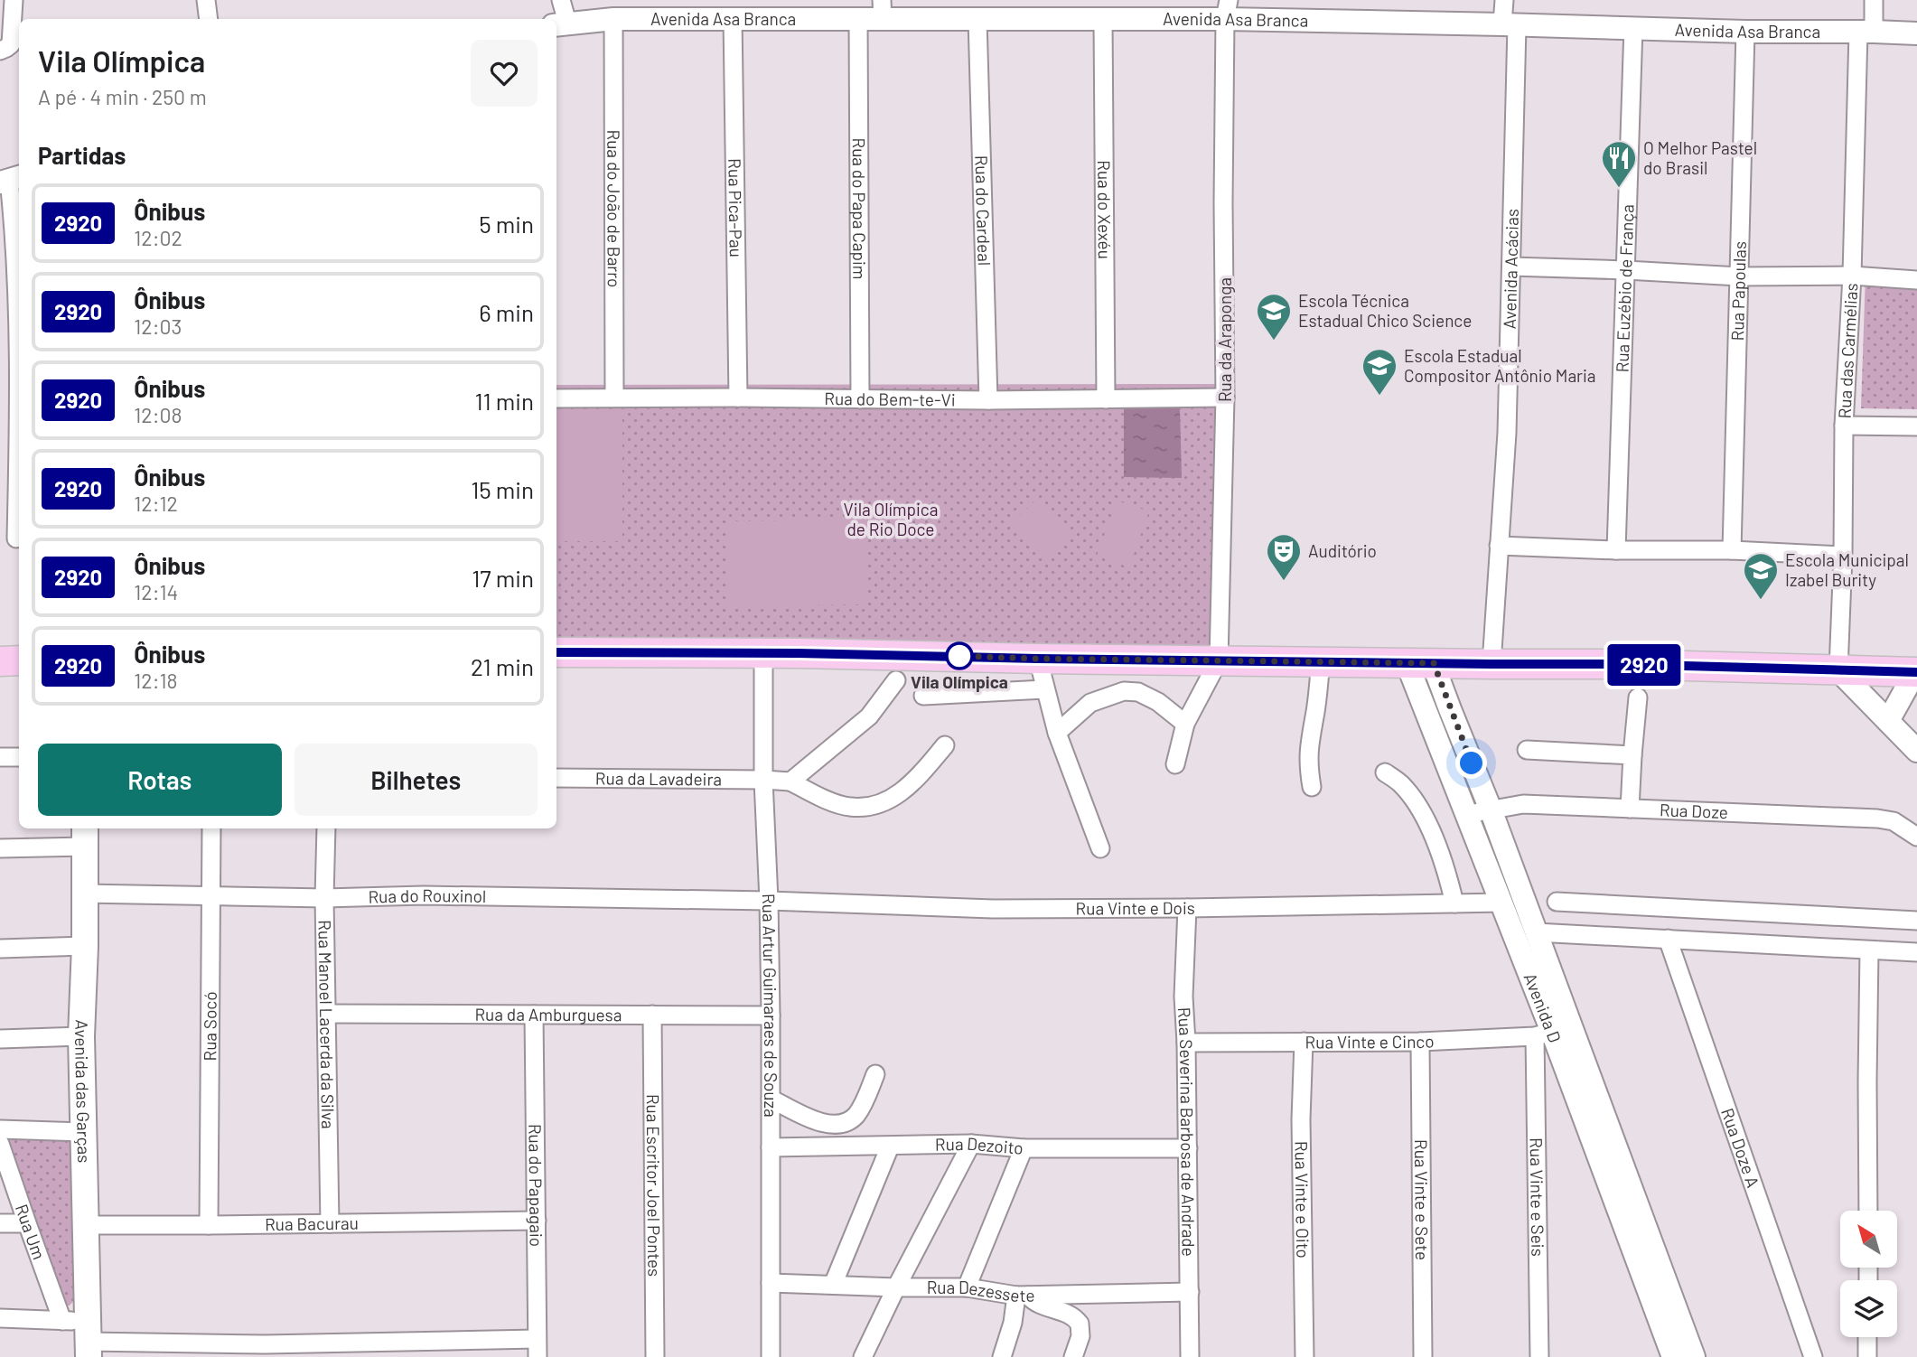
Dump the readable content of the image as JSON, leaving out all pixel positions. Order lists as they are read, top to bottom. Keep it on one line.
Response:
{"streets":{"main road":["Avenida das Garças"],"street":["Avenida Asa Branca","Rua Pica-Pau","Rua do João de Barro","Rua do Papa Capim","Rua do Cardeal","Rua do Xexéu","Avenida Acácias","Rua Euzébio de França","Rua Papoulas","Rua da Araponga","Rua das Carmélias","Rua do Bem-te-Vi","Rua da Lavadeira","Rua Doze","Rua do Rouxinol","Rua Vinte e Dois","Rua Artur Guimaraes de Souza","Avenida D","Rua da Amburguesa","Rua Manoel Lacerda da Silva","Rua Socó","Rua Vinte e Cinco","Rua Severina Barbosa de Andrade","Rua Dezoito","Rua Doze A","Rua do Papagaio","Rua Escritor Joel Pontes","Rua Vinte e Seis","Rua Vinte e Sete","Rua Vinte e Oito","Rua Bacurau","Rua Um","Rua Dezessete"]},"crossings":[["Avenida Asa Branca","Rua Pica-Pau"],["Avenida Asa Branca","Rua do João de Barro"],["Avenida Asa Branca","Rua do Papa Capim"],["Avenida Asa Branca","Rua do Cardeal"],["Avenida Asa Branca","Rua do Xexéu"],["Avenida Asa Branca","Avenida Acácias"],["Avenida Asa Branca","Rua Euzébio de França"],["Avenida Asa Branca","Rua Papoulas"],["Avenida Asa Branca","Rua da Araponga"],["Avenida Asa Branca","Rua das Carmélias"],["Rua Pica-Pau","Rua do Bem-te-Vi"],["Rua do João de Barro","Rua do Bem-te-Vi"],["Rua do Papa Capim","Rua do Bem-te-Vi"],["Rua do Cardeal","Rua do Bem-te-Vi"],["Rua do Xexéu","Rua do Bem-te-Vi"],["Rua da Araponga","Rua do Bem-te-Vi"],["Rua da Lavadeira","Rua Artur Guimaraes de Souza"],["Rua Doze","Avenida D"],["Rua do Rouxinol","Rua Vinte e Dois"],["Rua do Rouxinol","Rua Artur Guimaraes de Souza"],["Rua do Rouxinol","Rua Manoel Lacerda da Silva"],["Rua do Rouxinol","Rua Socó"],["Rua do Rouxinol","Avenida das Garças"],["Rua Vinte e Dois","Rua Artur Guimaraes de Souza"],["Rua Vinte e Dois","Avenida D"],["Rua Vinte e Dois","Rua Severina Barbosa de Andrade"],["Rua Artur Guimaraes de Souza","Rua da Amburguesa"],["Rua Artur Guimaraes de Souza","Rua Dezoito"],["Rua Artur Guimaraes de Souza","Rua Dezessete"],["Avenida D","Rua Vinte e Cinco"],["Avenida D","Rua Vinte e Seis"],["Rua da Amburguesa","Rua Manoel Lacerda da Silva"],["Rua da Amburguesa","Rua do Papagaio"],["Rua da Amburguesa","Rua Escritor Joel Pontes"],["Rua Manoel Lacerda da Silva","Rua Bacurau"],["Rua Socó","Rua Bacurau"],["Rua Vinte e Cinco","Rua Severina Barbosa de Andrade"],["Rua Vinte e Cinco","Rua Vinte e Seis"],["Rua Vinte e Cinco","Rua Vinte e Sete"],["Rua Vinte e Cinco","Rua Vinte e Oito"],["Avenida das Garças","Rua Bacurau"],["Avenida das Garças","Rua Um"],["Rua Severina Barbosa de Andrade","Rua Dezoito"],["Rua Severina Barbosa de Andrade","Rua Dezessete"],["Rua do Papagaio","Rua Bacurau"]],"parks":["Vila Olímpica de Rio Doce"],"places":{"restaurant":["O Melhor Pastel do Brasil"],"school or university":["Escola Técnica Estadual Chico Science","Escola Estadual Compositor Antônio Maria","Escola Municipal Izabel Burity"],"theatre":["Auditório"],"other":["Vila Olímpica"]},"lines":["bus line 2920"],"north":"top left","page":{"on_map":"2920","heading":[["Vila Olímpica","A pé · 4 min · 250 m"],"Partidas"],"list":[{"mark":"2920","name":"Ônibus","note":"12:02","value":"5 min"},{"mark":"2920","name":"Ônibus","note":"12:03","value":"6 min"},{"mark":"2920","name":"Ônibus","note":"12:08","value":"11 min"},{"mark":"2920","name":"Ônibus","note":"12:12","value":"15 min"},{"mark":"2920","name":"Ônibus","note":"12:14","value":"17 min"},{"mark":"2920","name":"Ônibus","note":"12:18","value":"21 min"}],"buttons":["Rotas","Bilhetes"]}}
